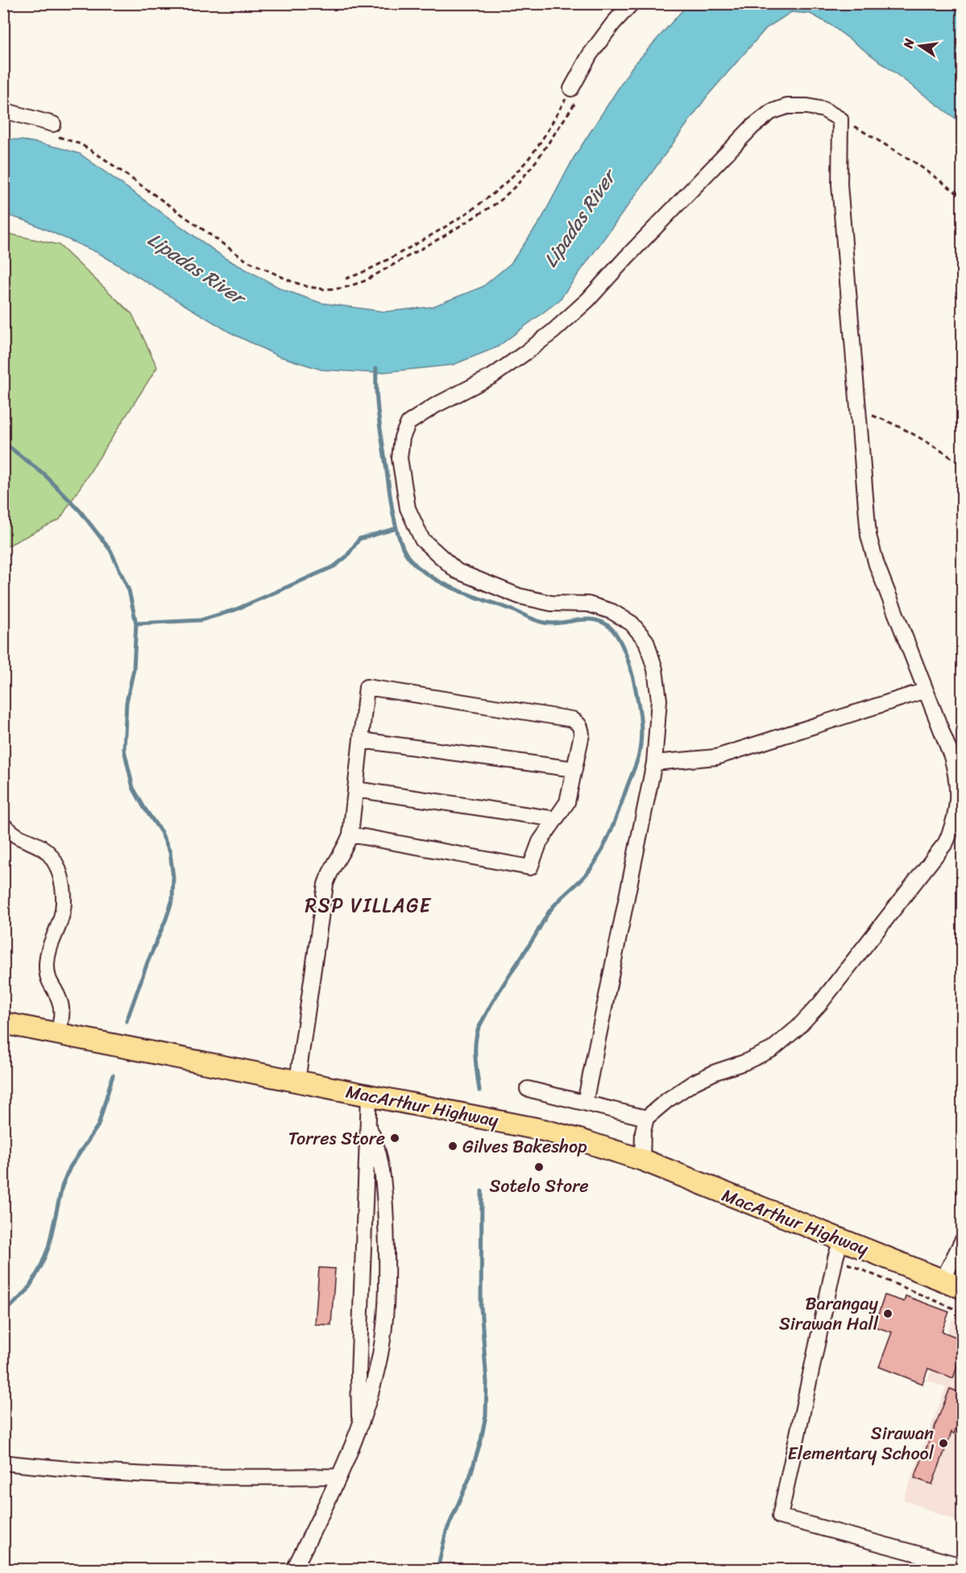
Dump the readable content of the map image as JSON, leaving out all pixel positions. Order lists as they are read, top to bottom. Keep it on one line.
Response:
{"streets":{"highway":["MacArthur Highway"]},"districts":["RSP VILLAGE"],"water":["Lipadas River"],"places":["Torres Store","Gilves Bakeshop","Sotelo Store","Barangay Sirawan Hall","Sirawan Elementary School"],"north":"left"}
